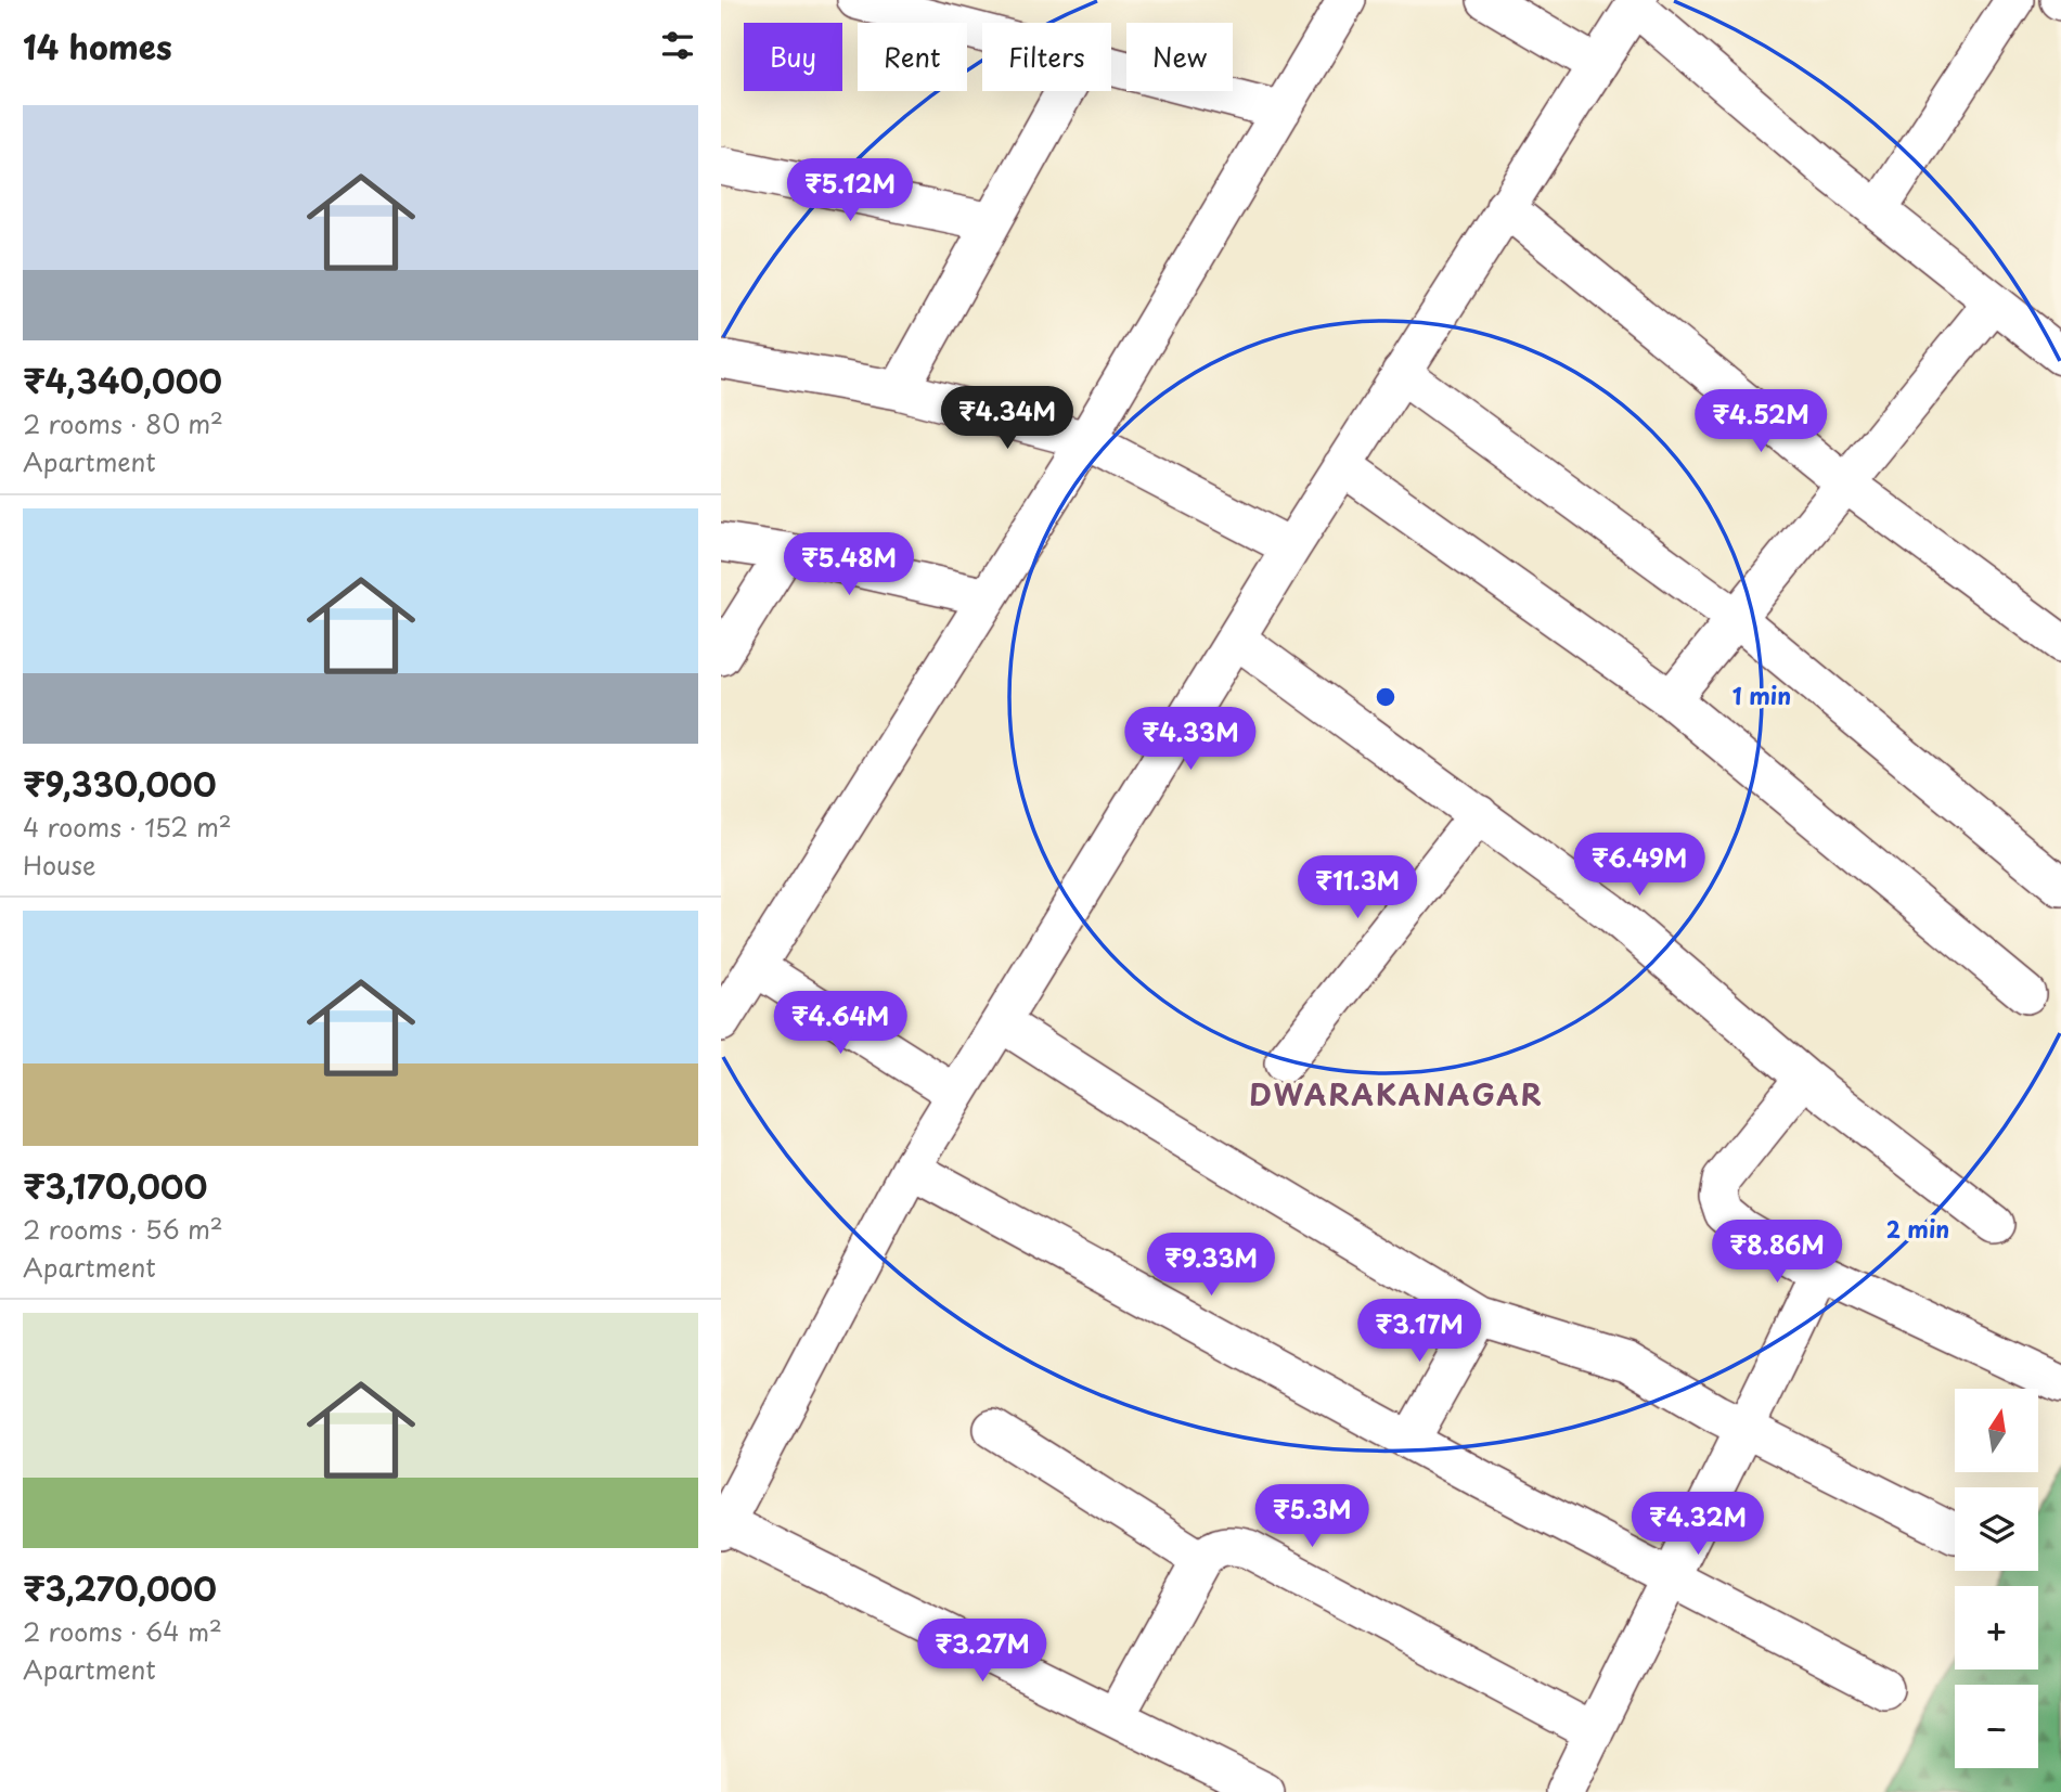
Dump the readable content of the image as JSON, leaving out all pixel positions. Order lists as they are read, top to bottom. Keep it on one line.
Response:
{"districts":["DWARAKANAGAR"],"north":"top","page":{"heading":"14 homes","chip":["Buy","Rent","Filters","New"],"list":[{"name":"₹4,340,000","note":"2 rooms · 80 m² · Apartment"},{"name":"₹9,330,000","note":"4 rooms · 152 m² · House"},{"name":"₹3,170,000","note":"2 rooms · 56 m² · Apartment"},{"name":"₹3,270,000","note":"2 rooms · 64 m² · Apartment"}],"price":["₹5.12M","₹4.34M","₹4.52M","₹5.48M","₹4.33M","₹6.49M","₹11.3M","₹4.64M","₹8.86M","₹9.33M","₹3.17M","₹5.3M","₹4.32M","₹3.27M"],"map_buttons":["+","−"]},"rings":["1 min","2 min"]}
